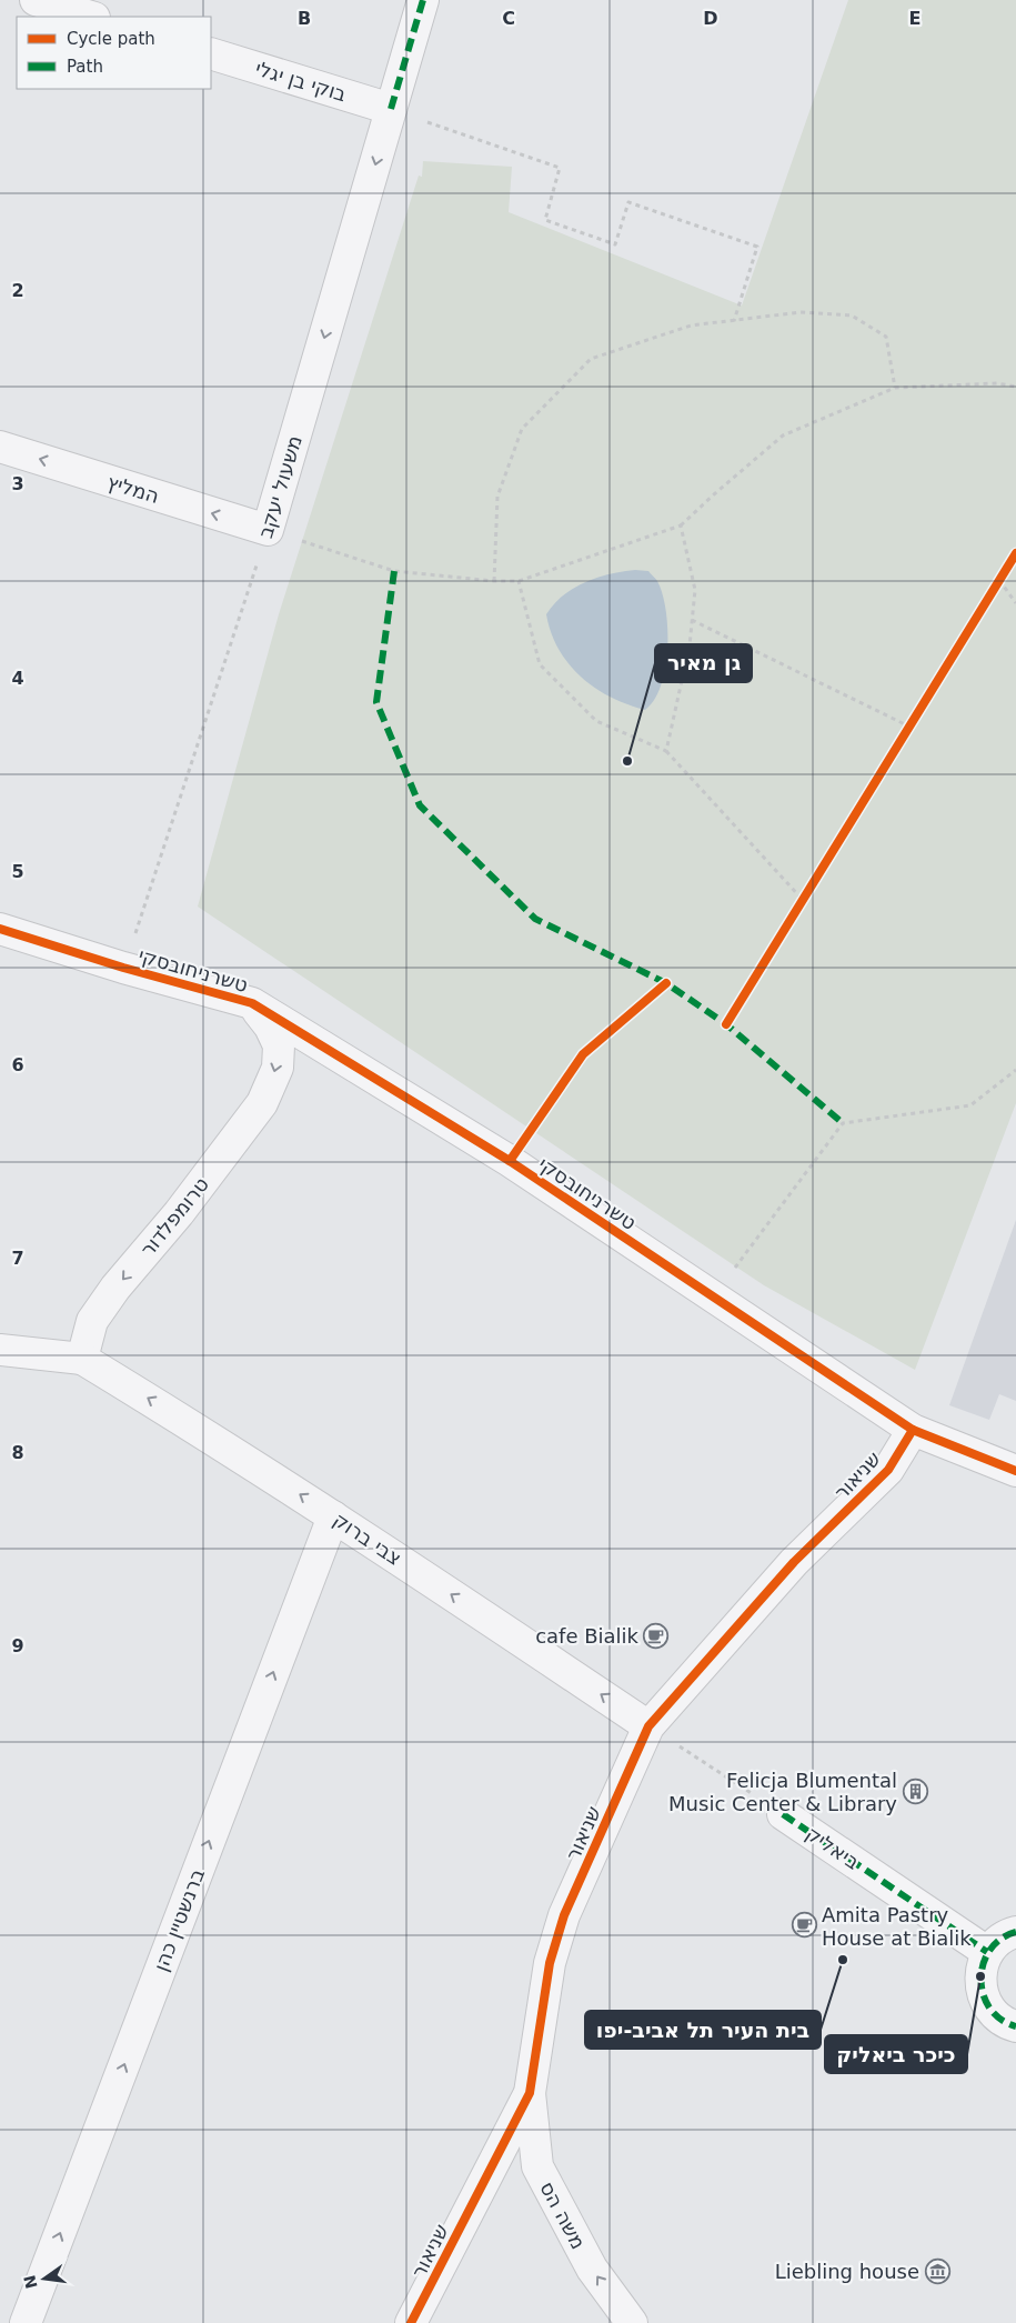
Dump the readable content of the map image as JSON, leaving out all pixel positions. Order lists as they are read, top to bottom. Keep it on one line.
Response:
{"streets":{"street":["בוקי בן יגלי","משעול יעקב","המליץ","טשרניחובסקי","טרומפלדור","שניאור","צבי ברוק","ביאליק","ברנשטיין כהן","משה הס"]},"crossings":[["בוקי בן יגלי","משעול יעקב"],["משעול יעקב","המליץ"],["משעול יעקב","טשרניחובסקי"],["טשרניחובסקי","טרומפלדור"],["טשרניחובסקי","שניאור"],["טרומפלדור","צבי ברוק"],["שניאור","צבי ברוק"],["שניאור","משה הס"],["צבי ברוק","ברנשטיין כהן"]],"one_way":["משעול יעקב","המליץ","טרומפלדור","צבי ברוק","ברנשטיין כהן","משה הס"],"places":{"other":["גן מאיר","בית העיר תל אביב-יפו","כיכר ביאליק"],"cafe":["cafe Bialik","Amita Pastry House at Bialik"],"building":["Felicja Blumental Music Center & Library"],"museum":["Liebling house"]},"legend":["Cycle path","Path"],"north":"left","grid":{"columns":["B","C","D","E"],"rows":["2","3","4","5","6","7","8","9"]}}
